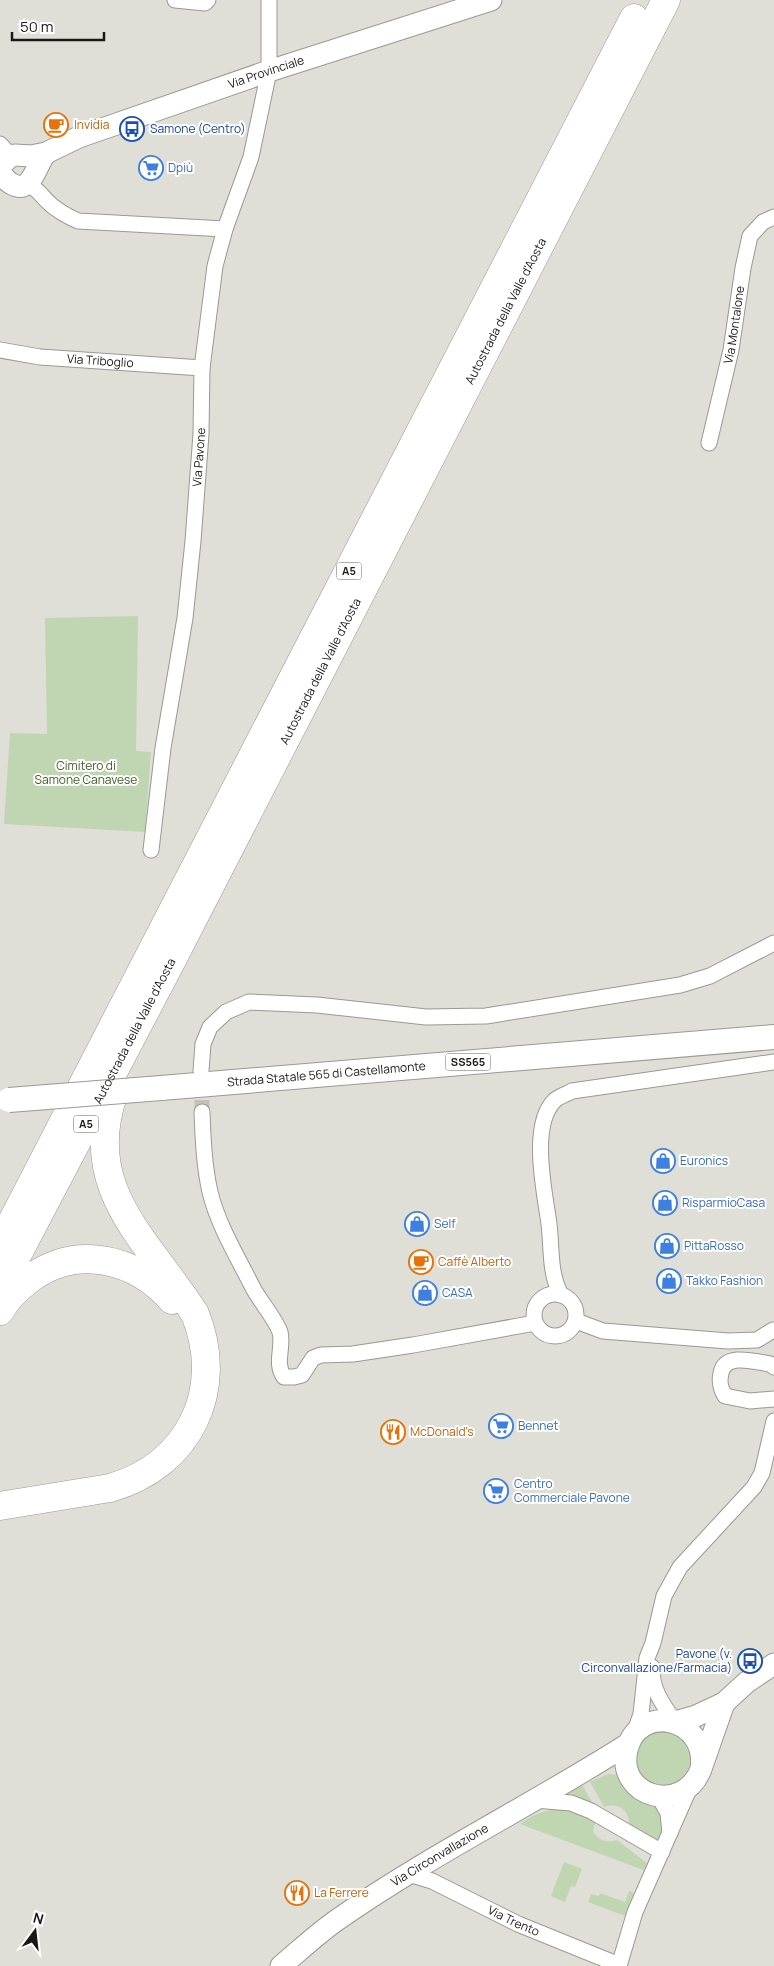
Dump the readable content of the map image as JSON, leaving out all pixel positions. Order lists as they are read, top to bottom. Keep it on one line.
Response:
{"streets":{"highway":["Autostrada della Valle d'Aosta","A5"],"main road":["Via Provinciale","SS565","Strada Statale 565 di Castellamonte","Via Circonvallazione"],"street":["Via Montalone","Via Triboglio","Via Pavone","Via Trento"]},"crossings":[["Via Provinciale","Via Pavone"],["Via Triboglio","Via Pavone"],["Via Circonvallazione","Via Trento"]],"parks":["Cimitero di Samone Canavese"],"places":{"cafe":["Invidia","Caffè Alberto"],"bus stop":["Samone (Centro)","Pavone (v. Circonvallazione/Farmacia)"],"supermarket":["Dpiù","Bennet","Centro Commerciale Pavone"],"shop":["Euronics","RisparmioCasa","Self","PittaRosso","Takko Fashion","CASA"],"restaurant":["McDonald's","La Ferrere"]},"scale_bar":"50 m","north":"top"}
